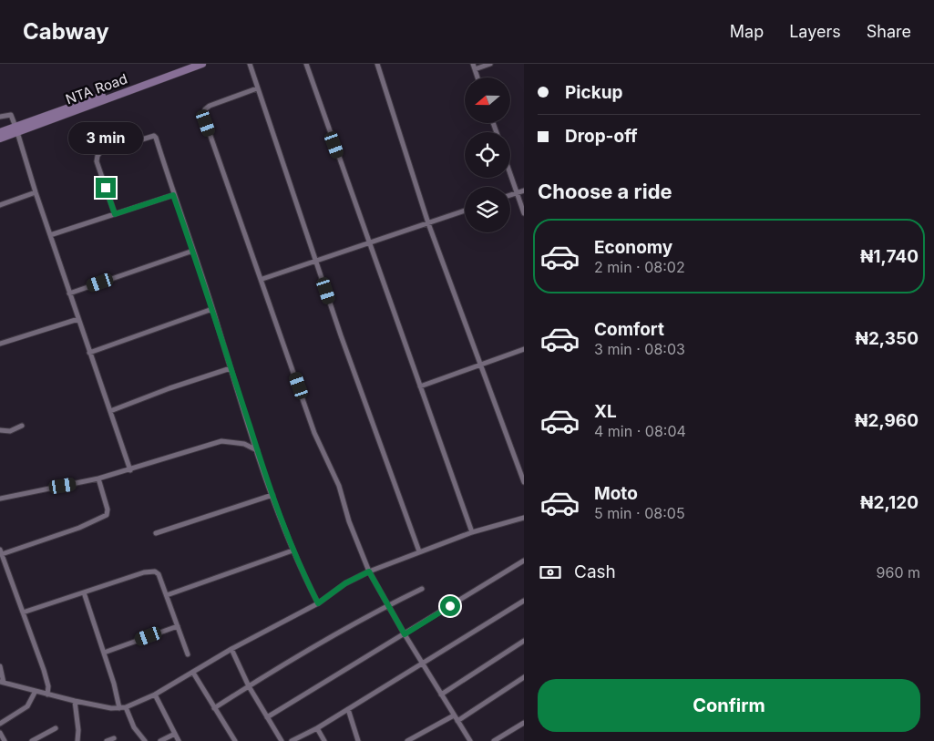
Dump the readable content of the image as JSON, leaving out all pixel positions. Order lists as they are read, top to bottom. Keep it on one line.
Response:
{"streets":{"main road":["NTA Road"]},"north":"left","page":{"header":"Cabway","nav":["Map","Layers","Share"],"banner":["Pickup","Drop-off"],"bubble":"3 min","heading":"Choose a ride","list":[{"name":"Economy","note":"2 min · 08:02","value":"₦1,740"},{"name":"Comfort","note":"3 min · 08:03","value":"₦2,350"},{"name":"XL","note":"4 min · 08:04","value":"₦2,960"},{"name":"Moto","note":"5 min · 08:05","value":"₦2,120"}],"pay":["Cash","960 m"],"buttons":"Confirm"}}
